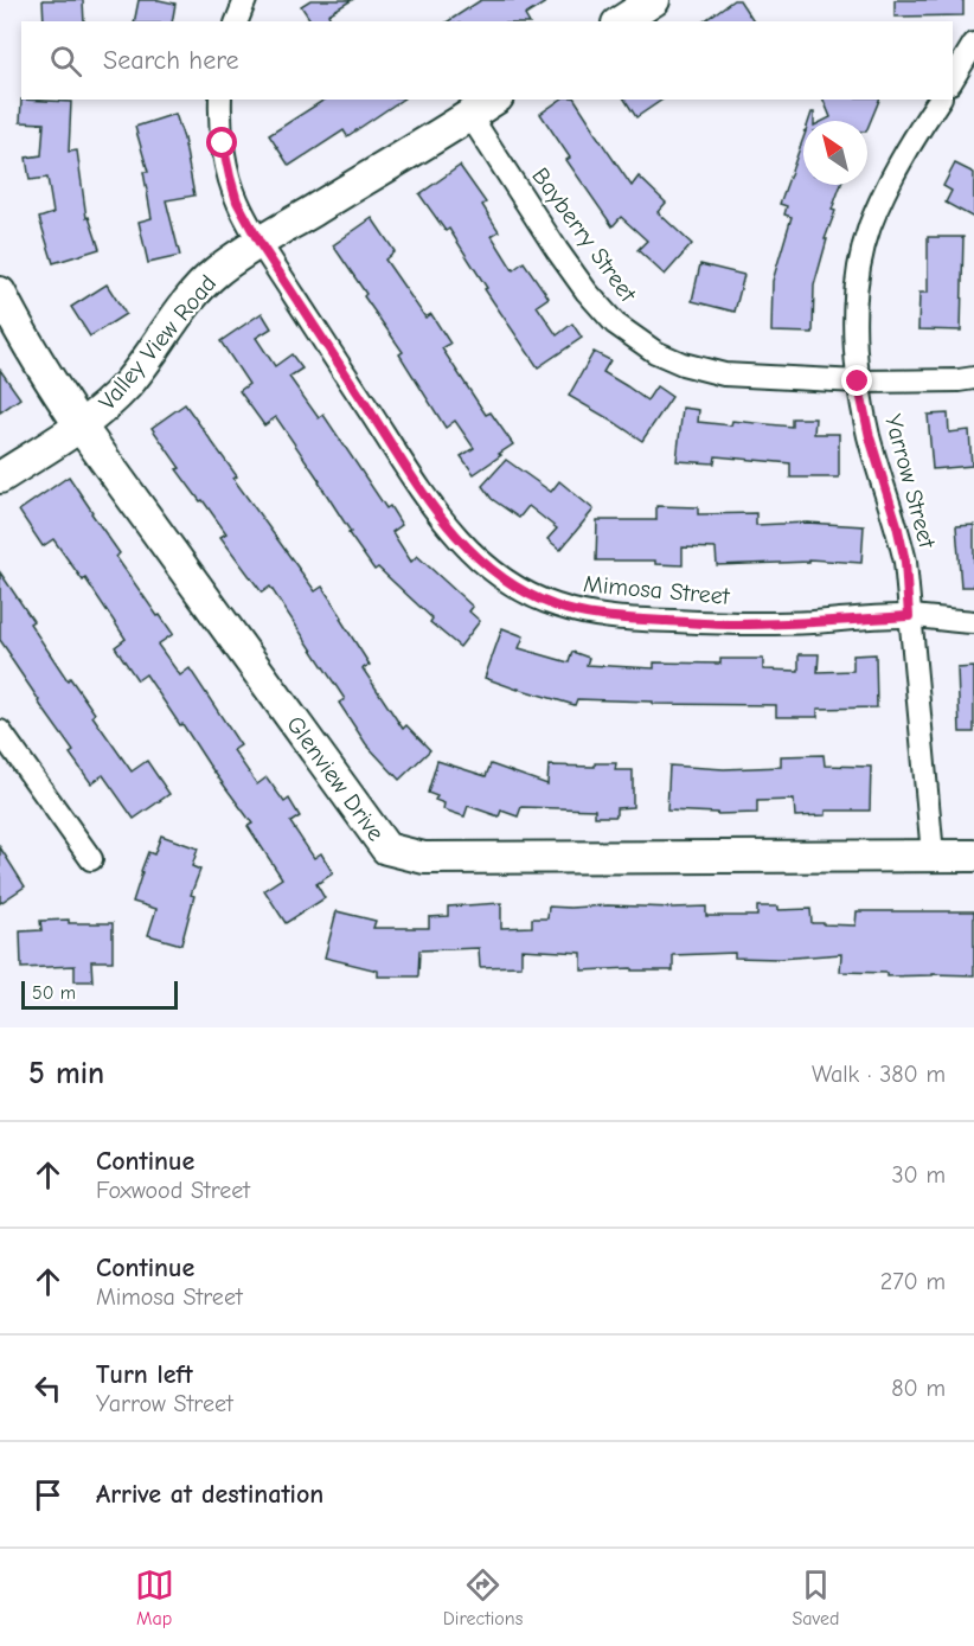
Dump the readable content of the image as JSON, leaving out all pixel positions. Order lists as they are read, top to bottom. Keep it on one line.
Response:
{"streets":{"street":["Bayberry Street","Valley View Road","Yarrow Street","Mimosa Street","Glenview Drive"]},"crossings":[["Bayberry Street","Valley View Road"],["Bayberry Street","Yarrow Street"],["Valley View Road","Mimosa Street"],["Valley View Road","Glenview Drive"],["Yarrow Street","Mimosa Street"],["Yarrow Street","Glenview Drive"]],"scale_bar":"50 m","north":"top left","page":{"search":"Search here","scale":"50 m","heading":["5 min","Walk · 380 m"],"list":[["Continue","Foxwood Street","30 m"],["Continue","Mimosa Street","270 m"],["Turn left","Yarrow Street","80 m"],"Arrive at destination"],"nav":["Map","Directions","Saved"]}}
